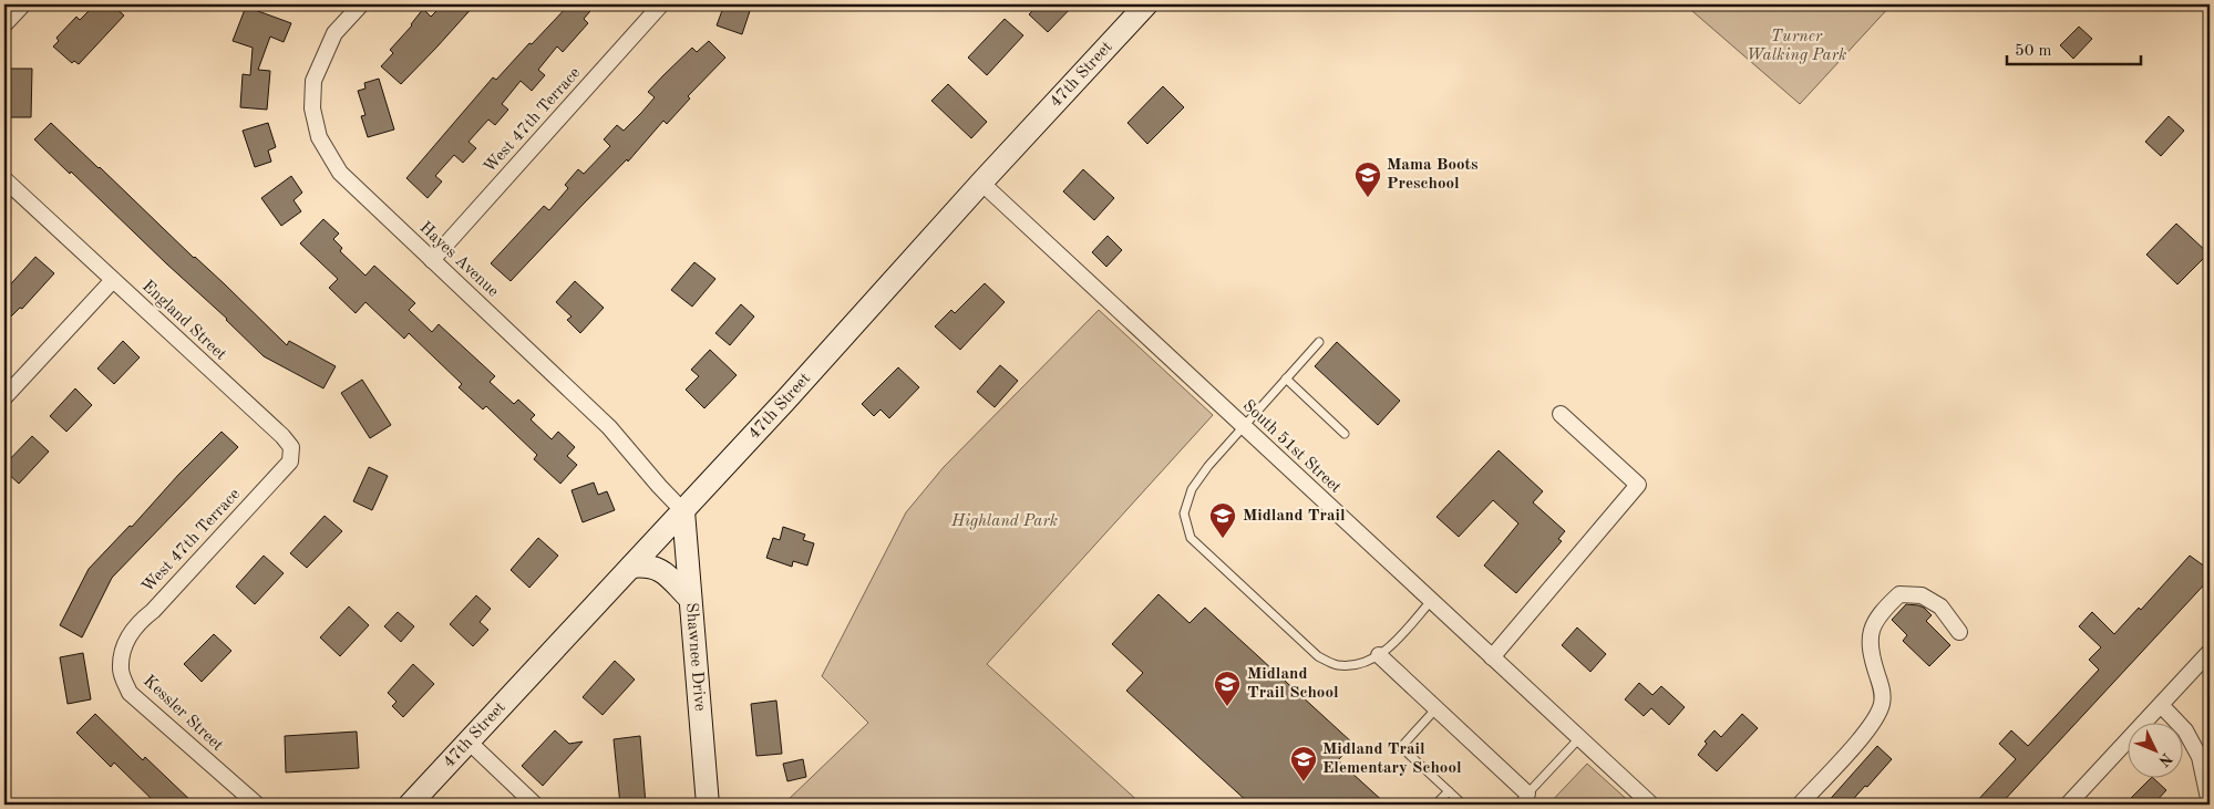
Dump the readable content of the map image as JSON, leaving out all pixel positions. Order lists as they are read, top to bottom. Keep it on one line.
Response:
{"streets":{"main road":["47th Street","Shawnee Drive"],"street":["West 47th Terrace","Hayes Avenue","England Street","South 51st Street","Kessler Street"]},"crossings":[["47th Street","Hayes Avenue"],["47th Street","South 51st Street"],["47th Street","Shawnee Drive"],["West 47th Terrace","Hayes Avenue"],["West 47th Terrace","England Street"],["West 47th Terrace","Kessler Street"],["Hayes Avenue","Shawnee Drive"]],"parks":["Turner Walking Park","Highland Park"],"places":{"school or university":["Mama Boots Preschool","Midland Trail","Midland Trail School","Midland Trail Elementary School"]},"scale_bar":"50 m","north":"bottom right"}
